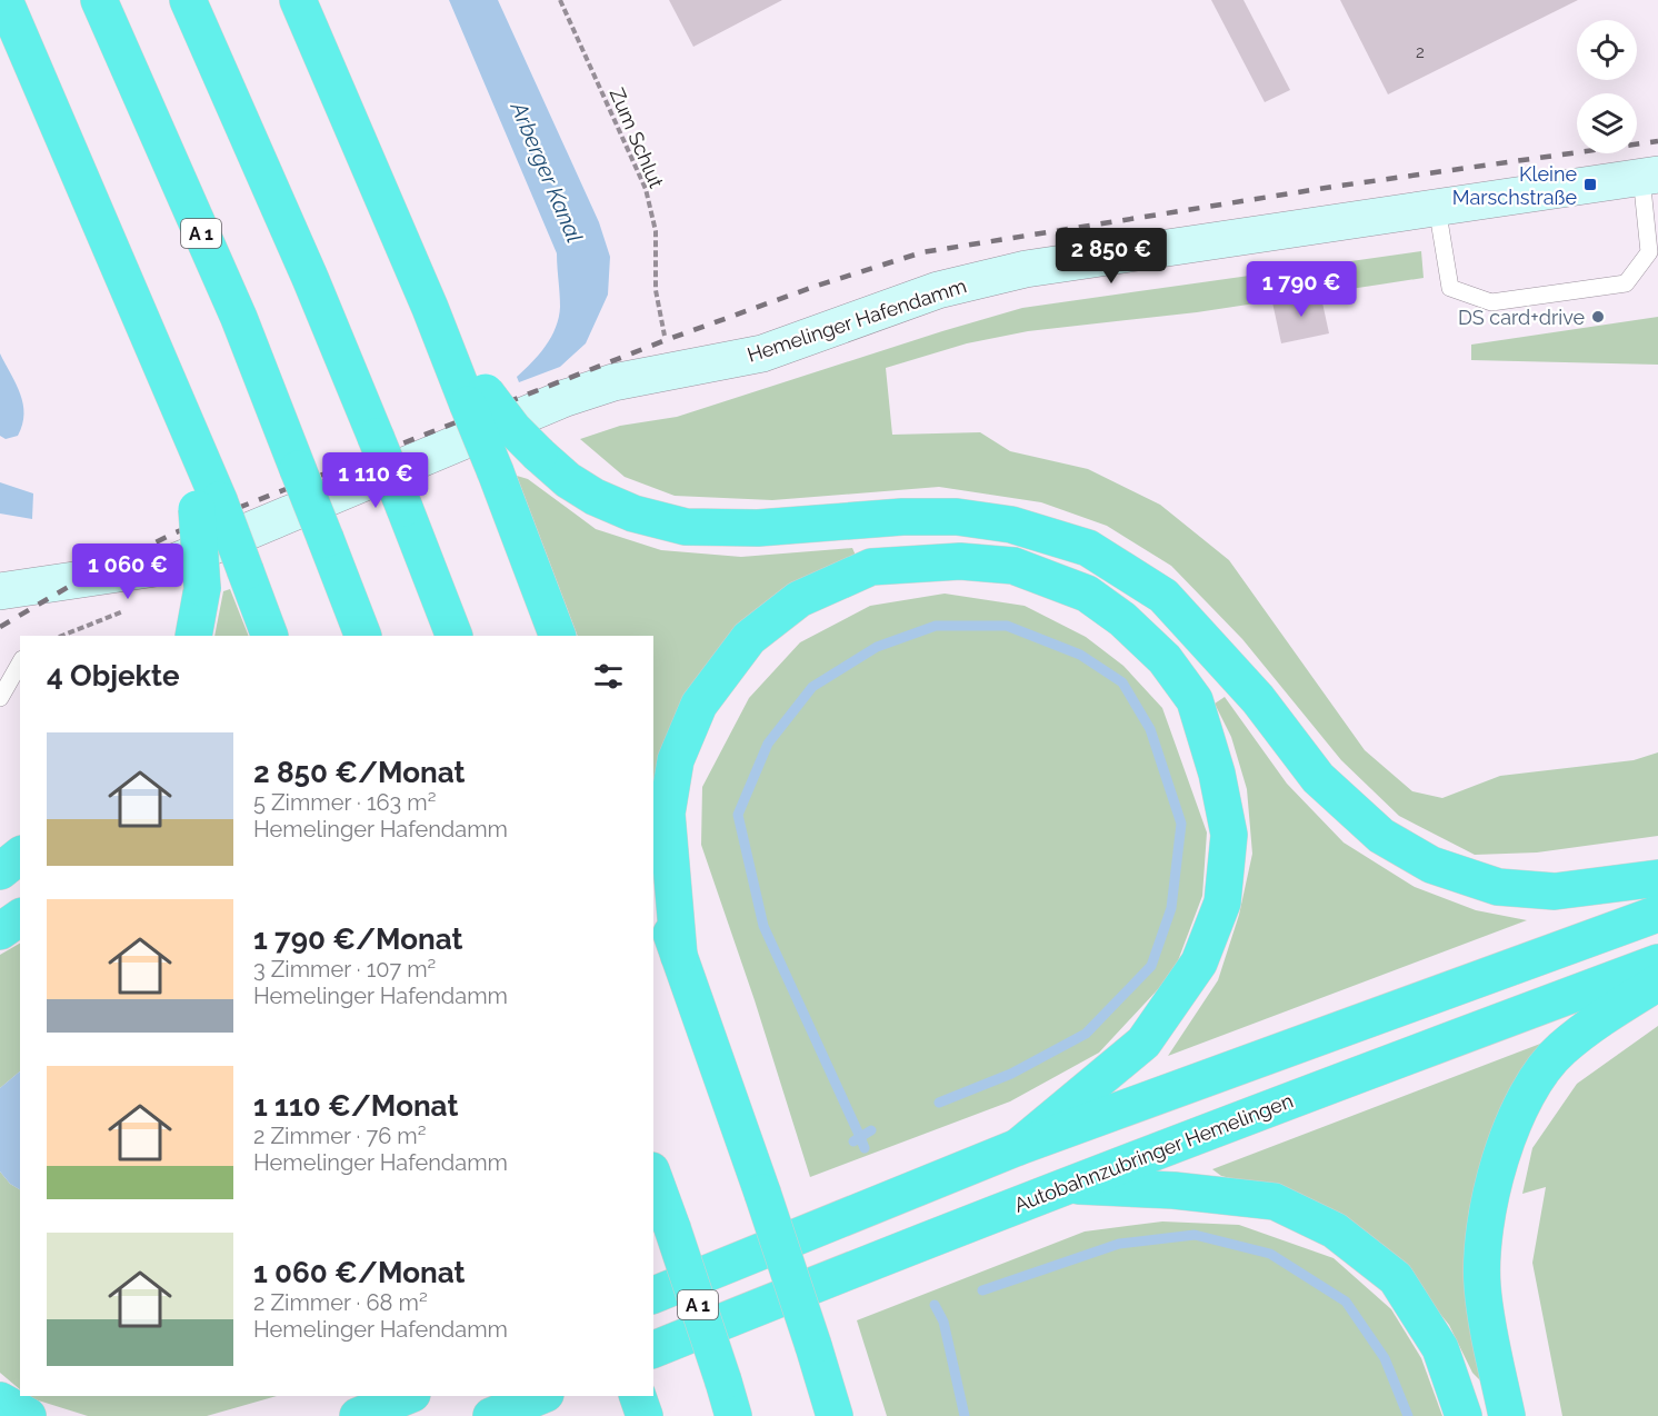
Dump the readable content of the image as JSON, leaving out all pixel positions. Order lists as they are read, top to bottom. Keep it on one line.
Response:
{"streets":{"highway":["A 1","Autobahnzubringer Hemelingen"],"street":["Hemelinger Hafendamm"],"path":["Zum Schlut"]},"crossings":[["Zum Schlut","Hemelinger Hafendamm"]],"water":["Arberger Kanal"],"places":{"transit":["Kleine Marschstraße"],"other":["DS card+drive"]},"house_numbers":["2"],"page":{"price":["2 850 €","1 790 €","1 110 €","1 060 €"],"heading":"4 Objekte","list":[{"name":"2 850 €/Monat","note":"5 Zimmer · 163 m² · Hemelinger Hafendamm"},{"name":"1 790 €/Monat","note":"3 Zimmer · 107 m² · Hemelinger Hafendamm"},{"name":"1 110 €/Monat","note":"2 Zimmer · 76 m² · Hemelinger Hafendamm"},{"name":"1 060 €/Monat","note":"2 Zimmer · 68 m² · Hemelinger Hafendamm"}]}}
